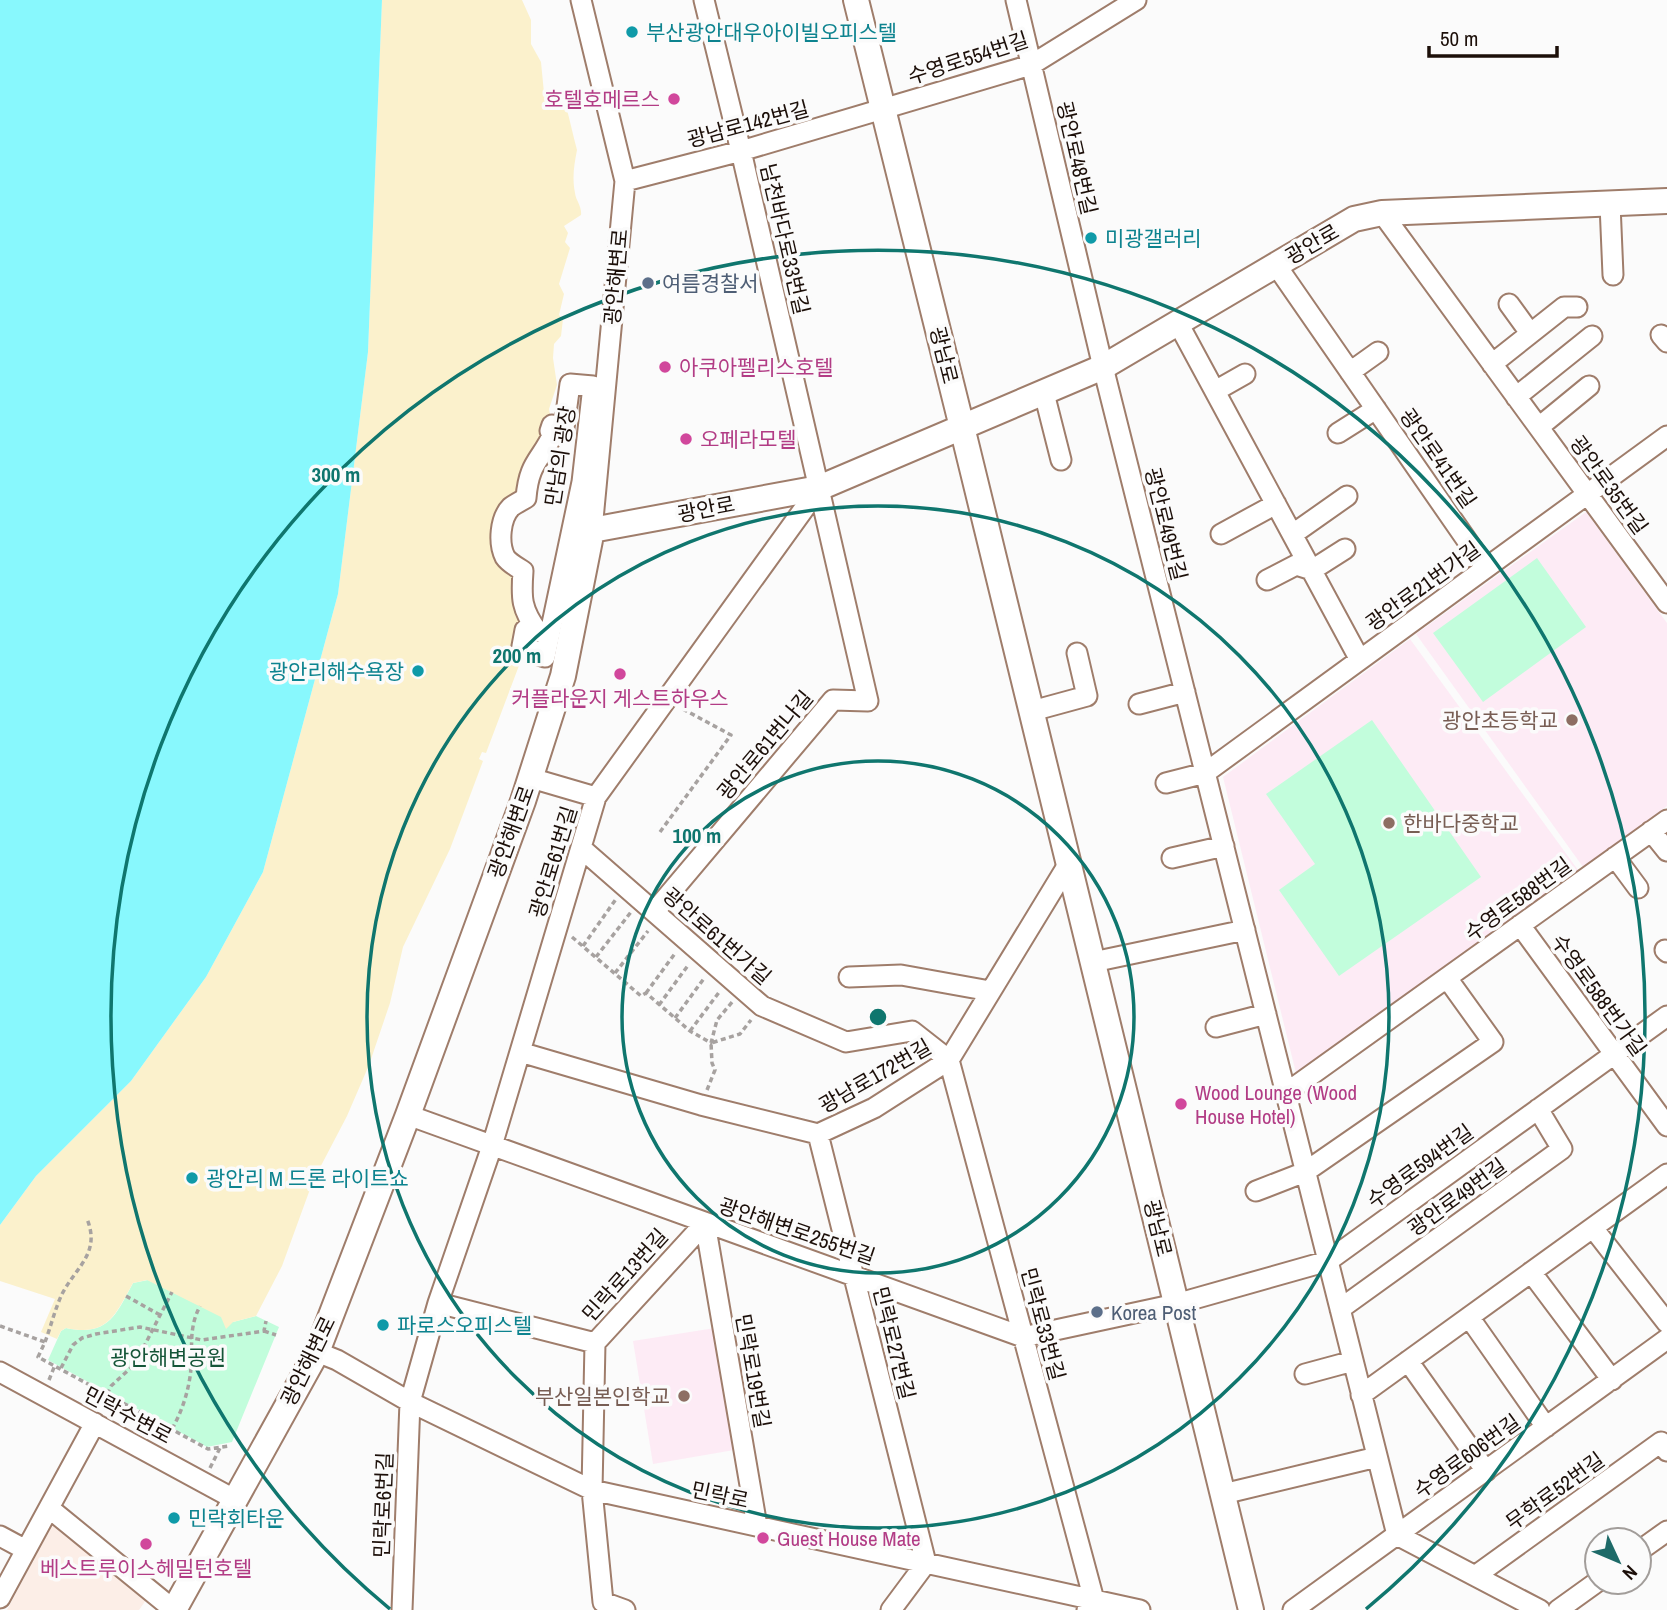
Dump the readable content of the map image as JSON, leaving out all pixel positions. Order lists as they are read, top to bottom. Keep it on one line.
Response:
{"streets":{"main road":["광안로","광안해변로","광남로"],"street":["수영로554번길","광남로142번길","광안로48번길","남천바다로33번길","만남의 광장","광안로41번길","광안로35번길","광안로49번길","광안로21번가길","광안로61번나길","광안로61번길","수영로588번길","광안로61번가길","수영로588번가길","광남로172번길","수영로594번길","광안해변로255번길","민락로13번길","민락로33번길","민락로27번길","민락로19번길","민락수변로","수영로606번길","무학로52번길","민락로","민락로6번길"]},"crossings":[["수영로554번길","광남로142번길"],["수영로554번길","광안로48번길"],["수영로554번길","광남로"],["광남로142번길","남천바다로33번길"],["광남로142번길","광안해변로"],["광남로142번길","광남로"],["광안로48번길","광안로"],["광안로48번길","광안로49번길"],["남천바다로33번길","광안로"],["남천바다로33번길","광안로61번나길"],["남천바다로33번길","광안로61번길"],["광안로","광안해변로"],["광안로","광남로"],["광안로","광안로41번길"],["광안로","광안로35번길"],["광안로","광안로49번길"],["광안로","광안로61번나길"],["광안로","광안로61번길"],["광안해변로","광안해변로255번길"],["광안해변로","민락수변로"],["광안해변로","민락로"],["광남로","광남로172번길"],["광남로","수영로594번길"],["광안로41번길","광안로21번가길"],["광안로35번길","광안로21번가길"],["광안로49번길","광안로21번가길"],["광안로49번길","수영로588번길"],["광안로49번길","수영로594번길"],["광안로49번길","수영로606번길"],["광안로61번나길","광안로61번길"],["광안로61번나길","광안로61번가길"],["광안로61번길","광안로61번가길"],["광안로61번길","광남로172번길"],["광안로61번길","광안해변로255번길"],["광안로61번길","민락로"],["광안로61번길","민락로6번길"],["수영로588번길","수영로588번가길"],["광안로61번가길","광남로172번길"],["광안로61번가길","민락로33번길"],["수영로588번가길","수영로594번길"],["광남로172번길","민락로33번길"],["광남로172번길","민락로27번길"],["광안해변로255번길","민락로13번길"],["광안해변로255번길","민락로33번길"],["광안해변로255번길","민락로27번길"],["광안해변로255번길","민락로19번길"],["민락로13번길","민락로19번길"],["민락로13번길","민락로"],["민락로33번길","민락로"],["민락로27번길","민락로"],["민락로19번길","민락로"],["민락로","민락로6번길"]],"parks":["광안해변공원"],"places":["부산광안대우아이빌오피스텔","호텔호메르스","미광갤러리","여름경찰서","아쿠아펠리스호텔","오페라모텔","광안리해수욕장","커플라운지 게스트하우스","광안초등학교","한바다중학교","Wood Lounge (Wood House Hotel)","광안리 M 드론 라이트쇼","Korea Post","파로스오피스텔","부산일본인학교","민락회타운","Guest House Mate","베스트루이스헤밀턴호텔"],"scale_bar":"50 m","north":"bottom right","rings":["300 m","200 m","100 m"]}
